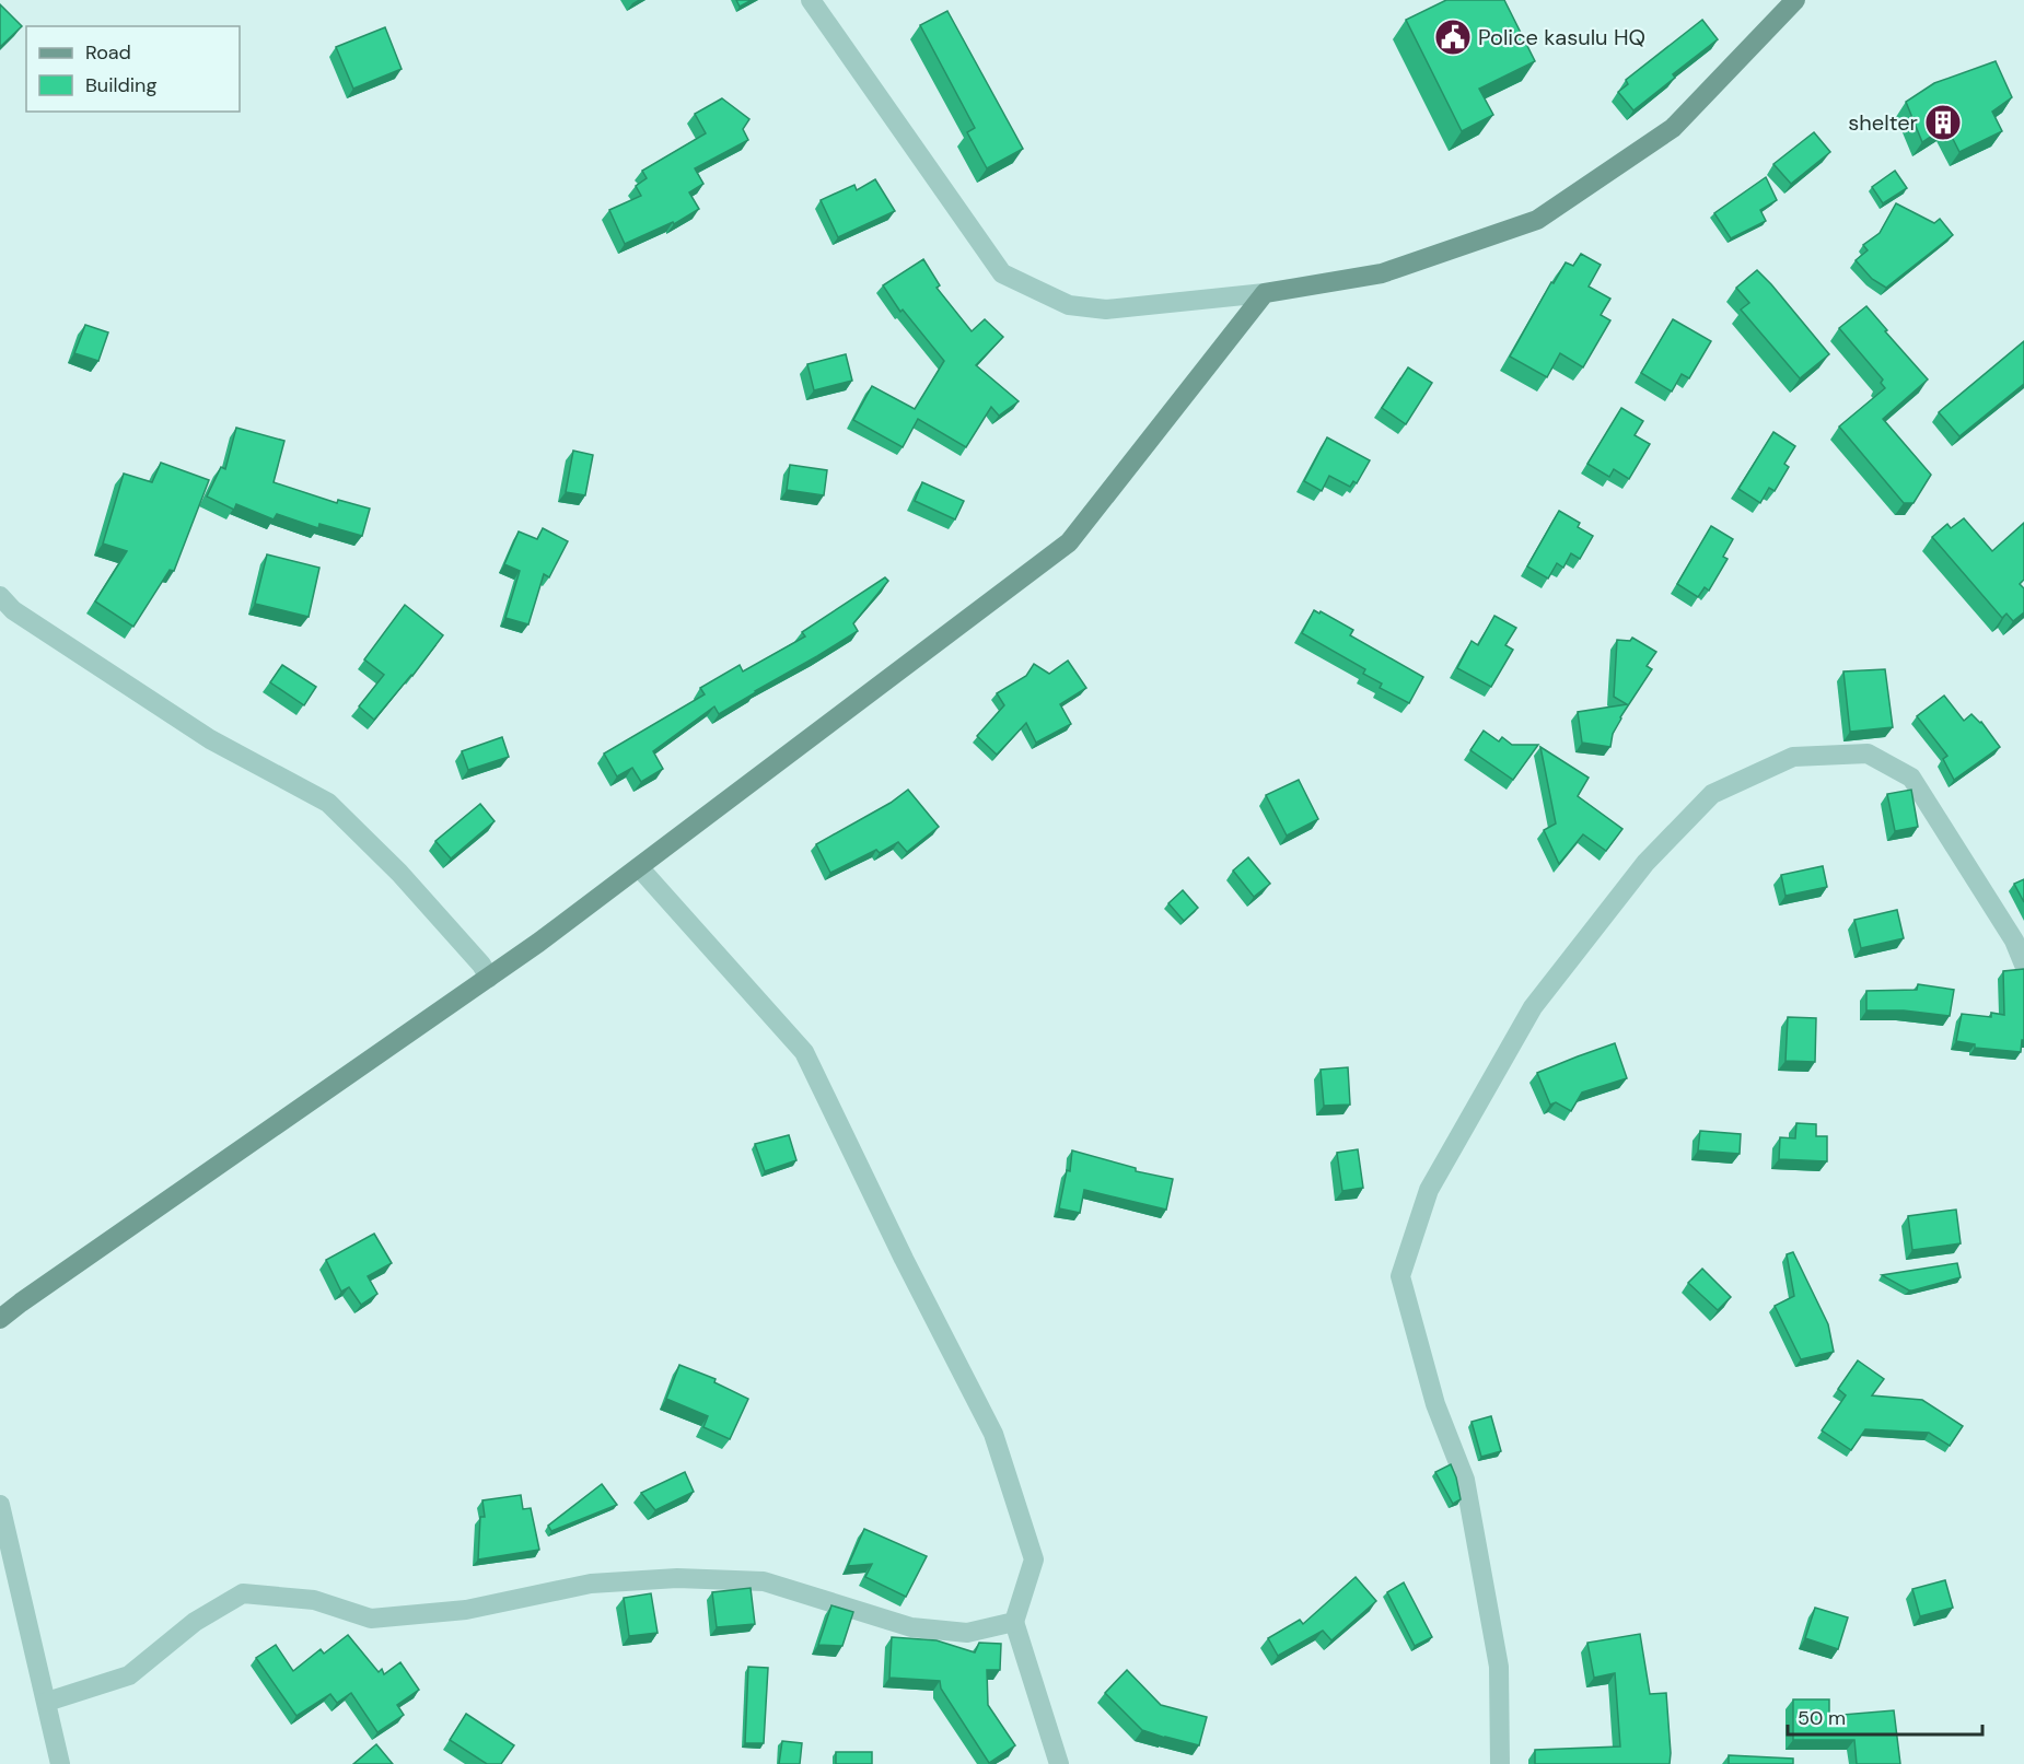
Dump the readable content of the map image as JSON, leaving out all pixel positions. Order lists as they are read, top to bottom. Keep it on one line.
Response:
{"places":{"public building":["Police kasulu HQ"],"building":["shelter"]},"legend":["Road","Building"],"scale_bar":"50 m"}
